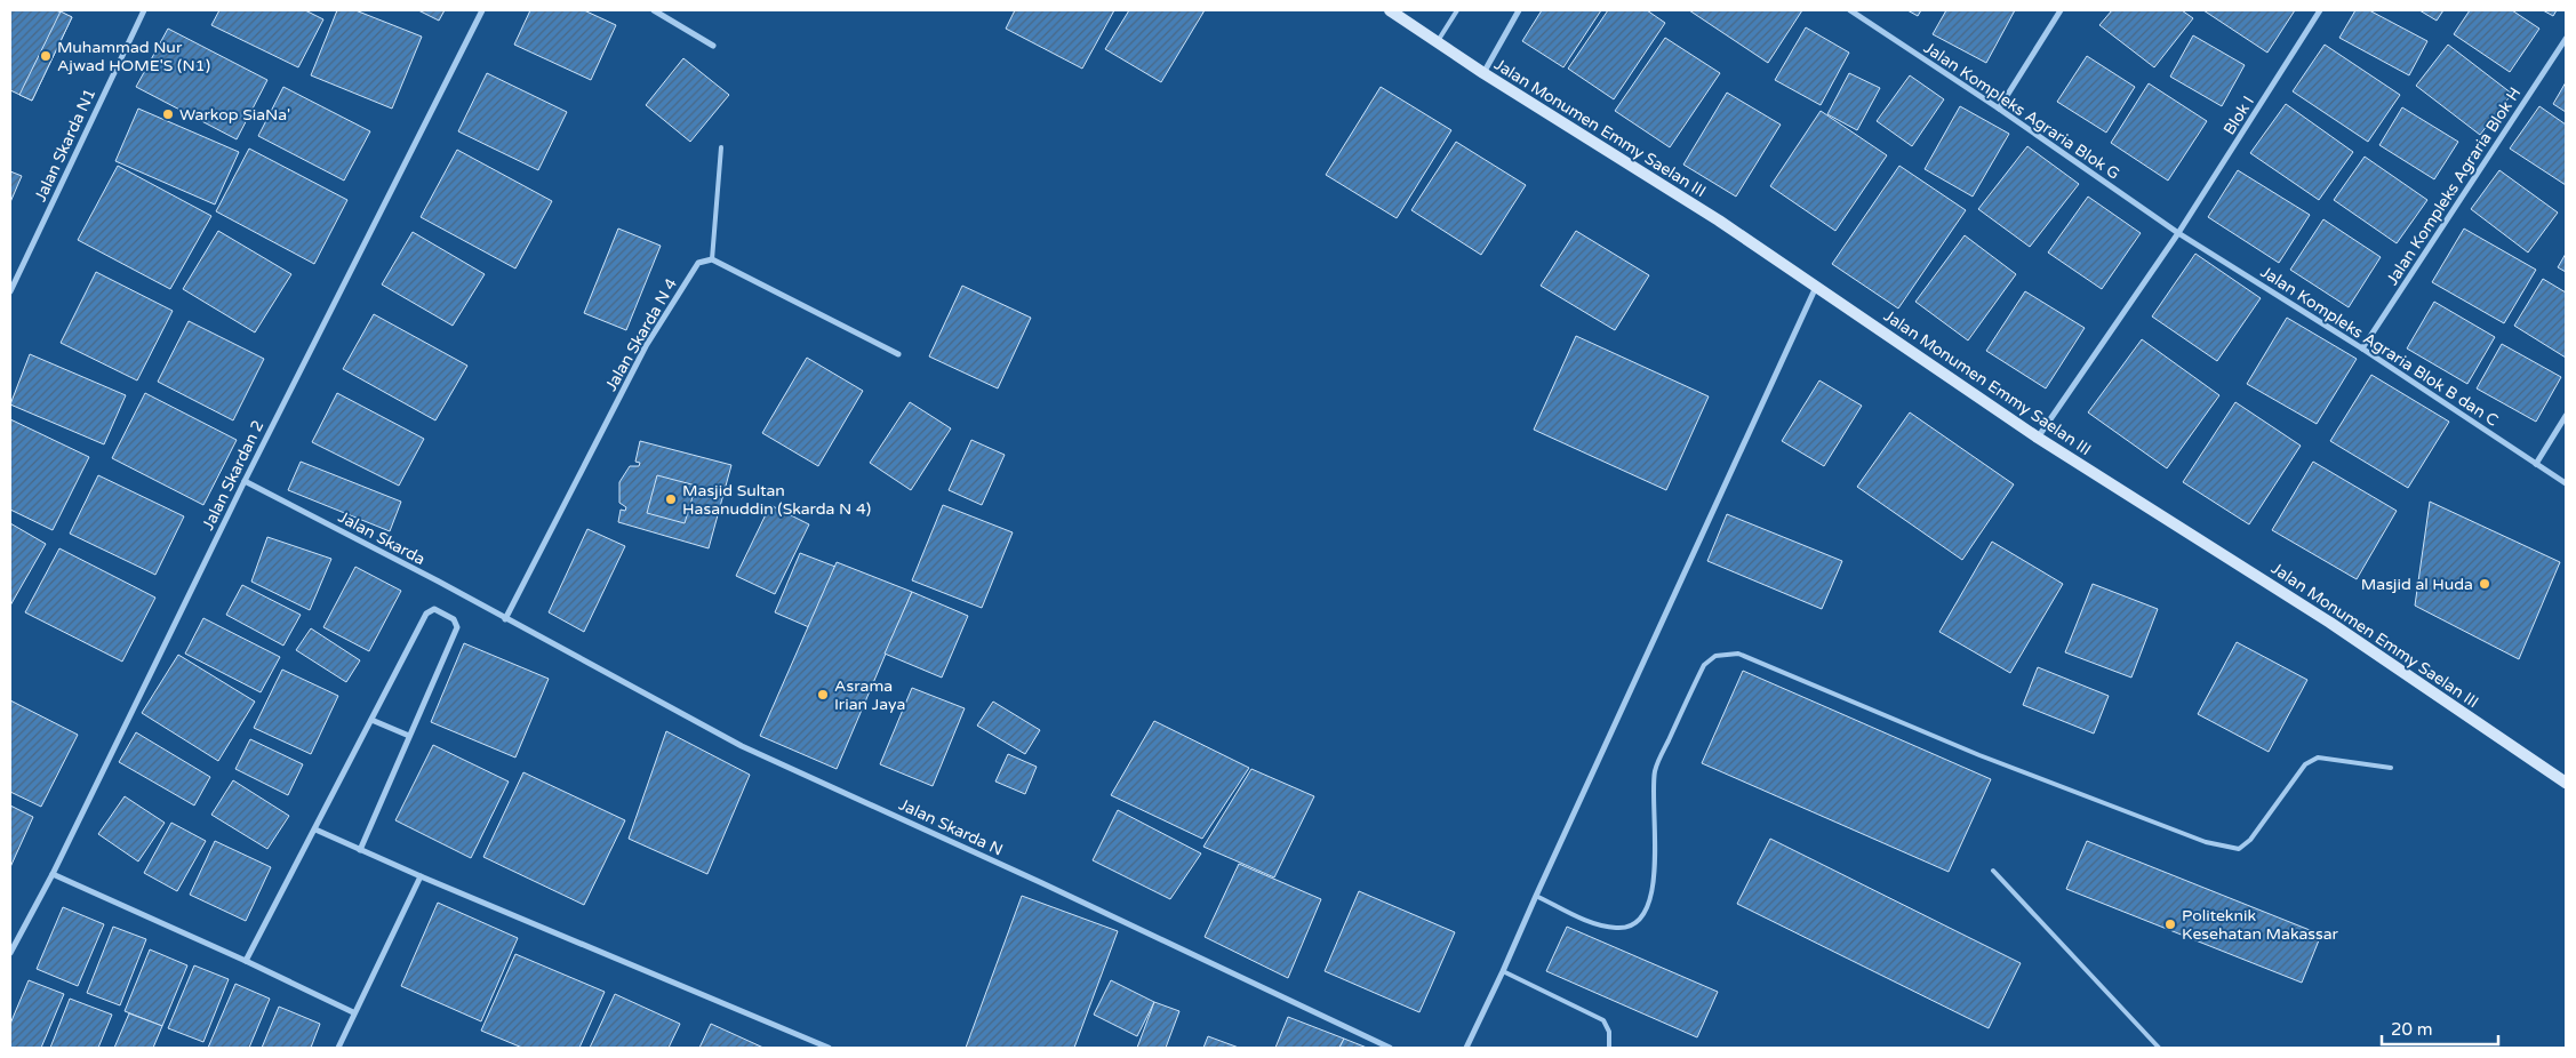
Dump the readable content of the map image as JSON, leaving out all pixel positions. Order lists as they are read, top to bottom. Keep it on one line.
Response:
{"streets":{"street":["Jalan Kompleks Agraria Blok G","Blok I","Jalan Monumen Emmy Saelan III","Jalan Skarda N1","Jalan Kompleks Agraria Blok H","Jalan Skarda N 4","Jalan Kompleks Agraria Blok B dan C","Jalan Skardan 2","Jalan Skarda","Jalan Skarda N"]},"crossings":[["Jalan Kompleks Agraria Blok G","Blok I"],["Jalan Kompleks Agraria Blok G","Jalan Kompleks Agraria Blok B dan C"],["Blok I","Jalan Monumen Emmy Saelan III"],["Blok I","Jalan Kompleks Agraria Blok B dan C"],["Jalan Kompleks Agraria Blok H","Jalan Kompleks Agraria Blok B dan C"],["Jalan Skarda N 4","Jalan Skarda"],["Jalan Skarda N 4","Jalan Skarda N"],["Jalan Skardan 2","Jalan Skarda"],["Jalan Skarda","Jalan Skarda N"]],"places":["Muhammad Nur Ajwad HOME'S (N1)","Warkop SiaNa'","Masjid Sultan Hasanuddin (Skarda N 4)","Masjid al Huda","Asrama Irian Jaya","Politeknik Kesehatan Makassar"],"scale_bar":"20 m"}
